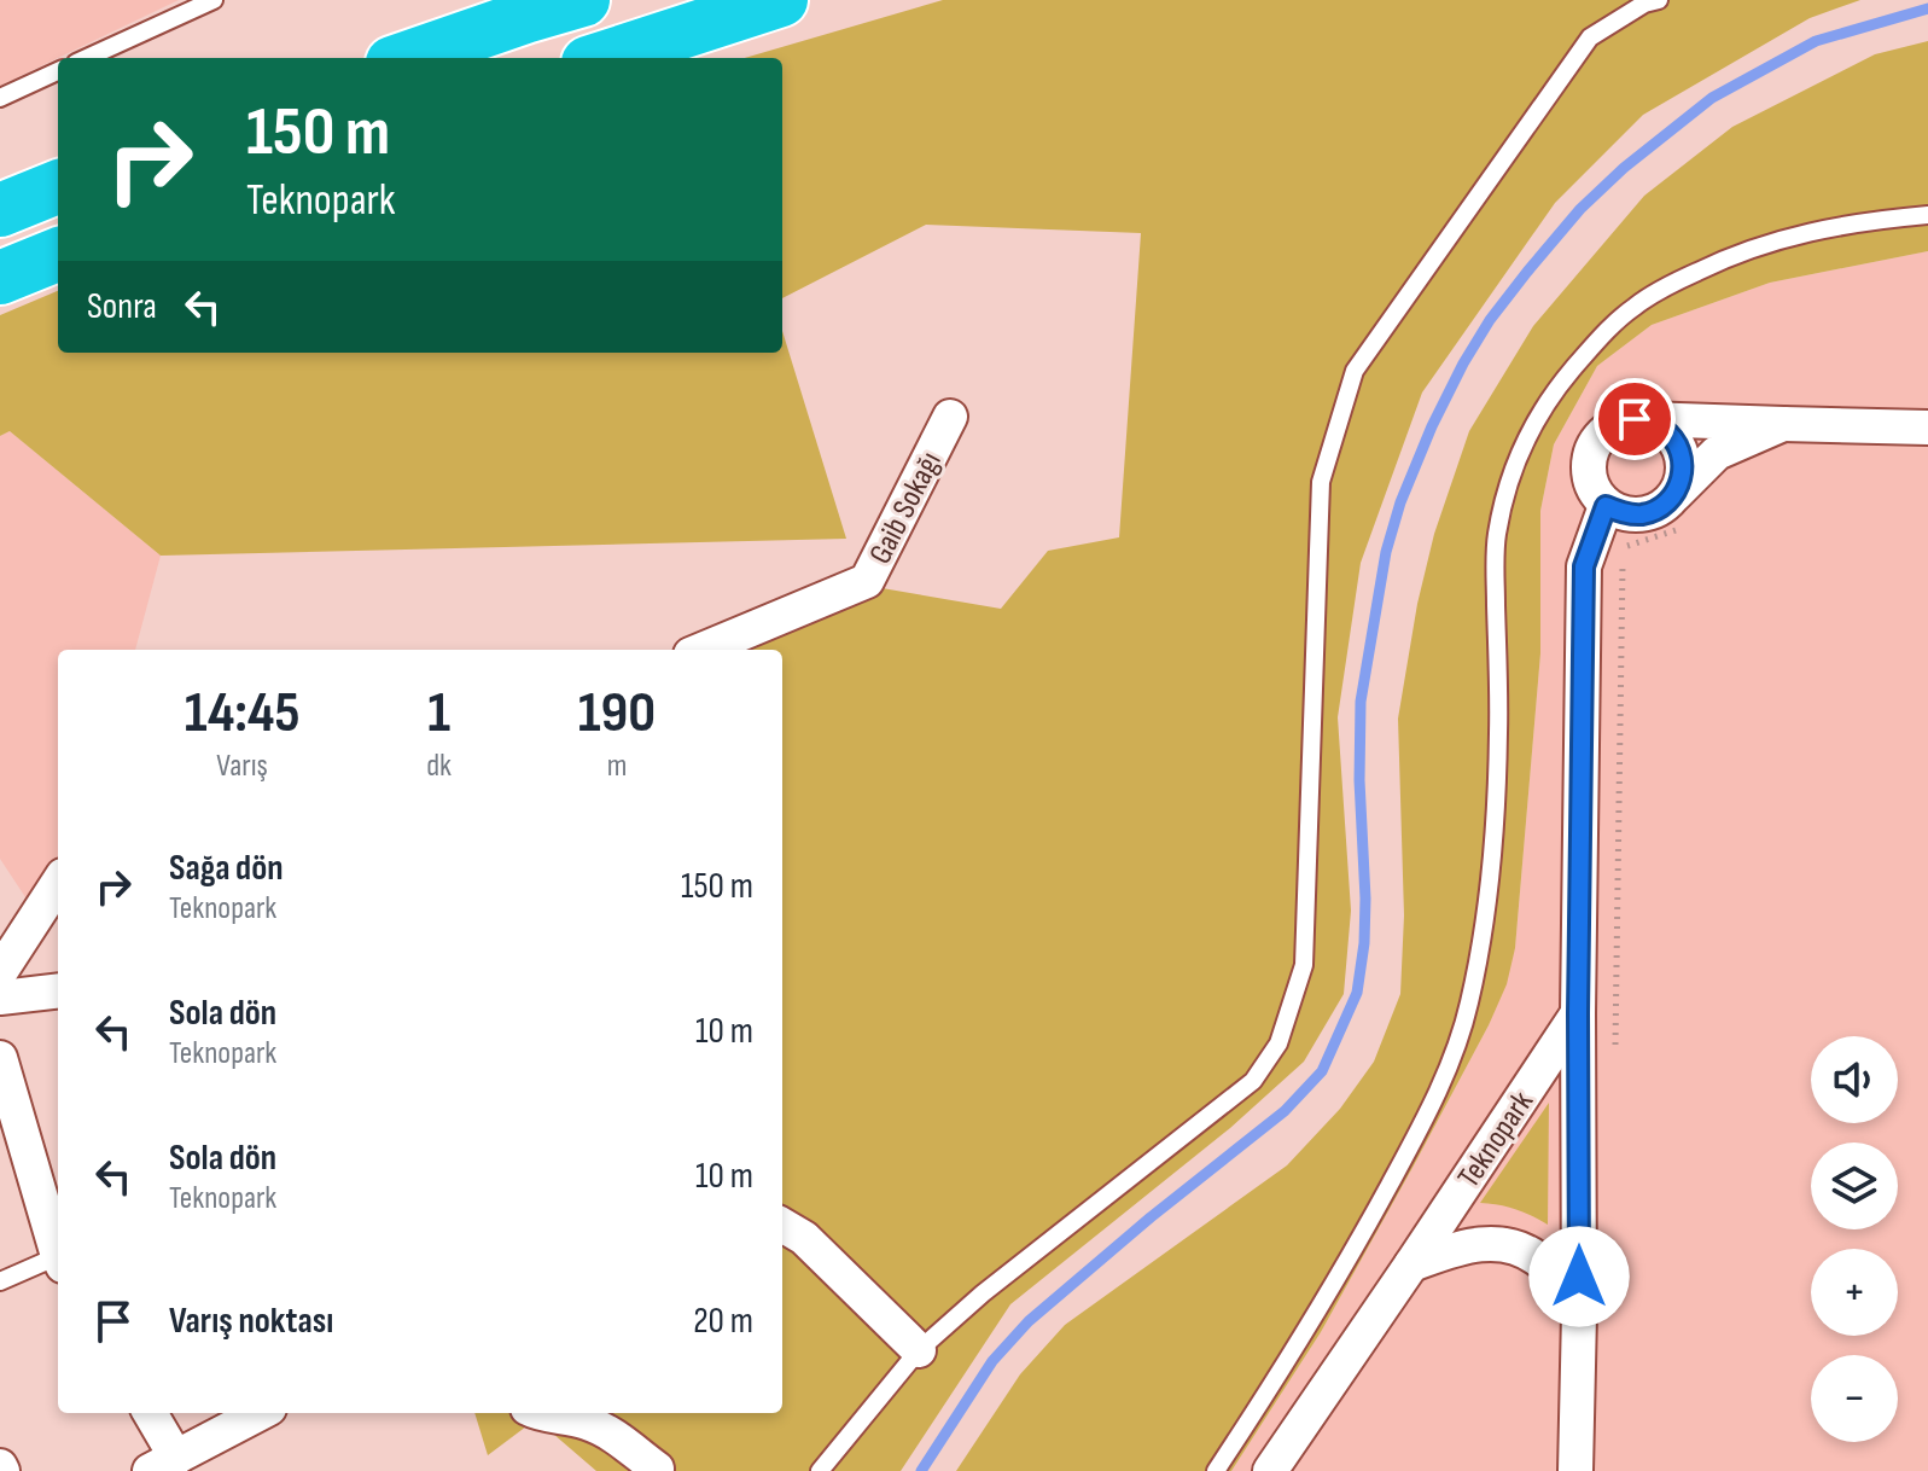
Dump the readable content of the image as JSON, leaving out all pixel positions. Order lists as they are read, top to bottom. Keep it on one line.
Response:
{"streets":{"street":["Gaib Sokağı","Teknopark"]},"page":{"turn":["150 m","Teknopark"],"then":"Sonra","eta":["14:45","Varış","1","dk","190","m"],"list":[{"name":"Sağa dön","note":"Teknopark","value":"150 m"},{"name":"Sola dön","note":"Teknopark","value":"10 m"},{"name":"Sola dön","note":"Teknopark","value":"10 m"},{"name":"Varış noktası","value":"20 m"}],"map_buttons":["+","−"]}}
